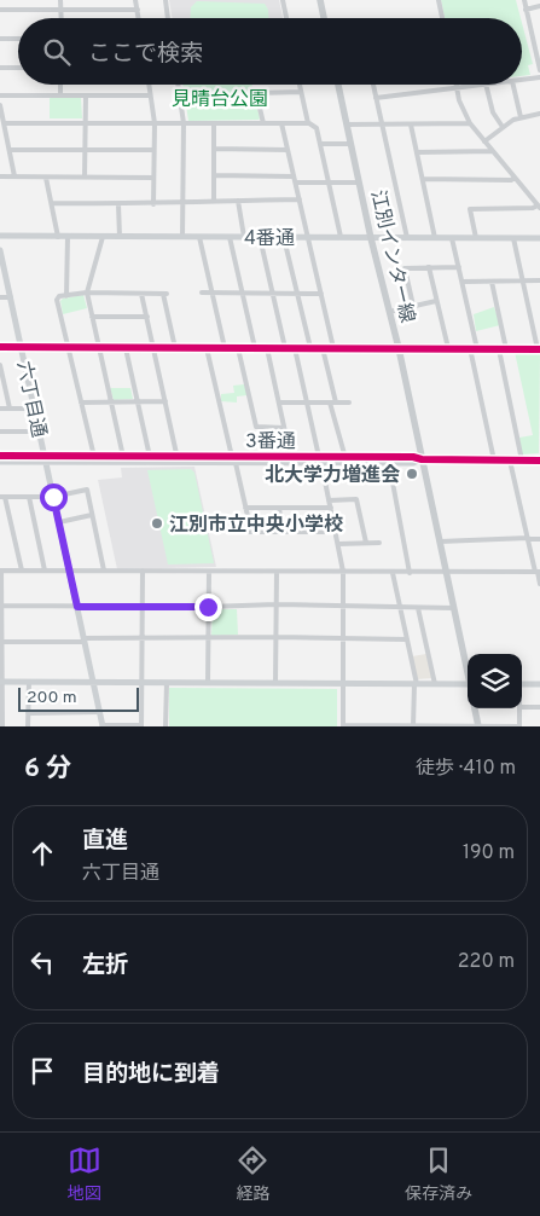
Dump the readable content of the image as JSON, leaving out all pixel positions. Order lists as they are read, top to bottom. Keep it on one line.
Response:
{"streets":{"main road":["江別インター線"],"street":["4番通","六丁目通","3番通"]},"crossings":[["4番通","江別インター線"],["江別インター線","3番通"],["六丁目通","3番通"]],"parks":["見晴台公園"],"places":["北大学力増進会","江別市立中央小学校"],"scale_bar":"200 m","page":{"search":"ここで検索","scale":"200 m","heading":["6 分","徒歩 · 410 m"],"list":[["直進","六丁目通","190 m"],["左折","220 m"],"目的地に到着"],"nav":["地図","経路","保存済み"]}}
